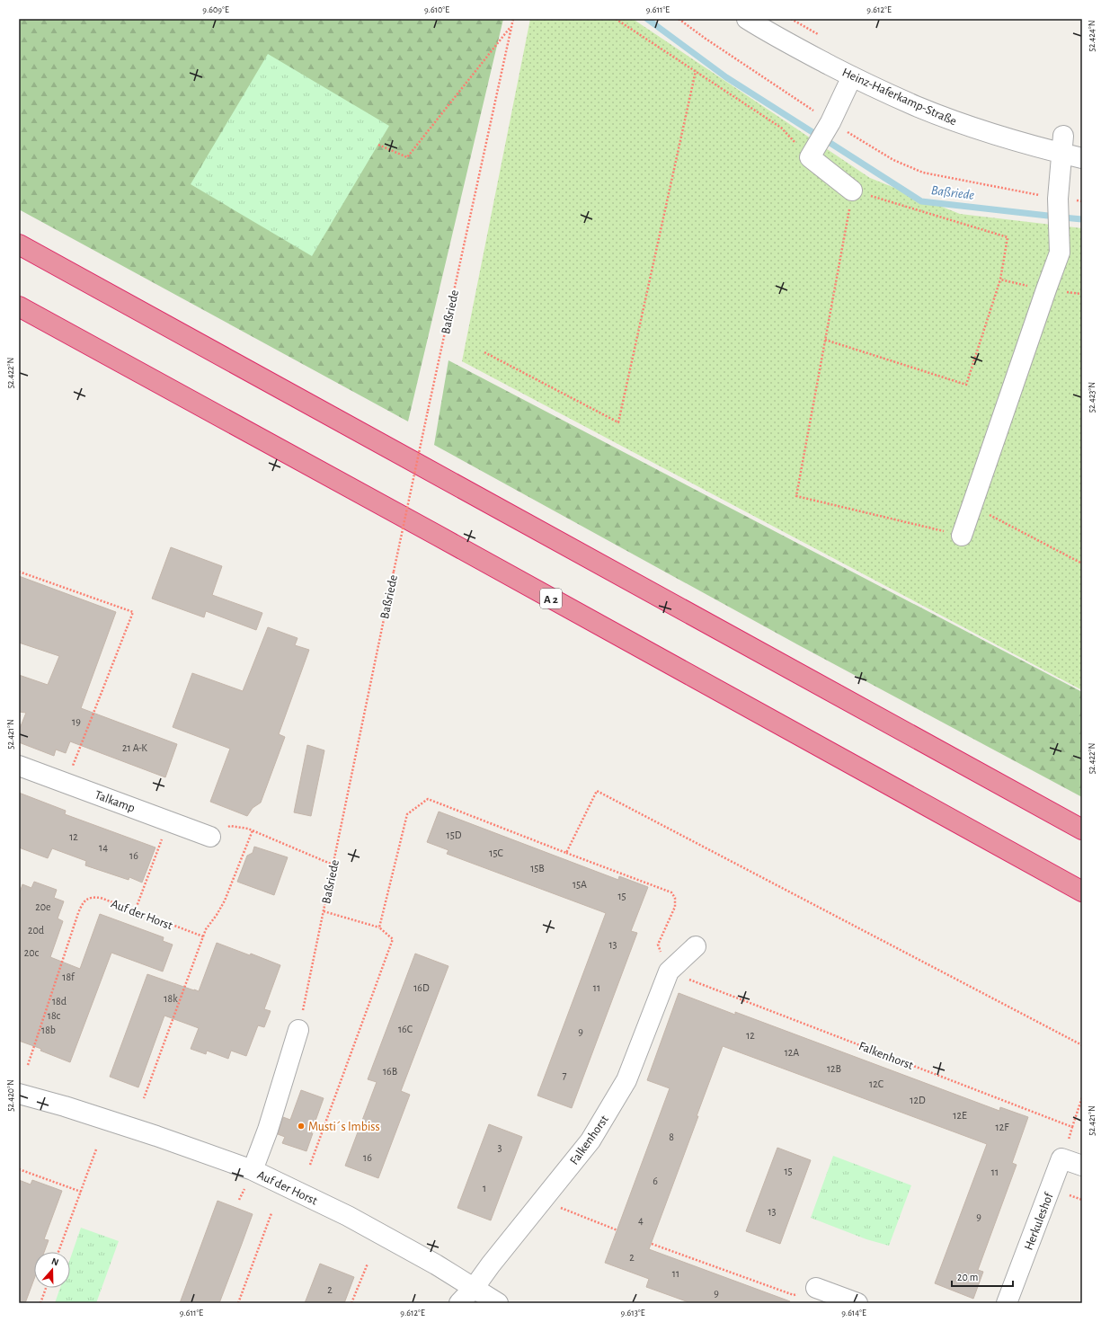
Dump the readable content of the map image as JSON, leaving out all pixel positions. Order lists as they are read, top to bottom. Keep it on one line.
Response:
{"streets":{"highway":["A 2"],"street":["Heinz-Haferkamp-Straße","Talkamp","Auf der Horst","Falkenhorst","Herkuleshof"],"path":["Baßriede"]},"crossings":[["Auf der Horst","Falkenhorst"]],"water":["Baßriede"],"places":["Musti´s Imbiss"],"house_numbers":["19","21 A-K","15D","12","14","15C","16","15B","15A","15","20e","20d","13","20c","18f","16D","11","18k","18d","18c","16C","18b","9","12","12A","12B","16B","7","12C","12D","12E","12F","8","3","16","15","11","6","1","13","9","4","2","11","2","9"],"scale_bar":"20 m","north":"top","coordinates":["9.609°E","9.610°E","9.611°E","9.612°E","52.424°N","52.422°N","52.423°N","52.421°N","52.420°N","9.613°E","9.614°E"]}
